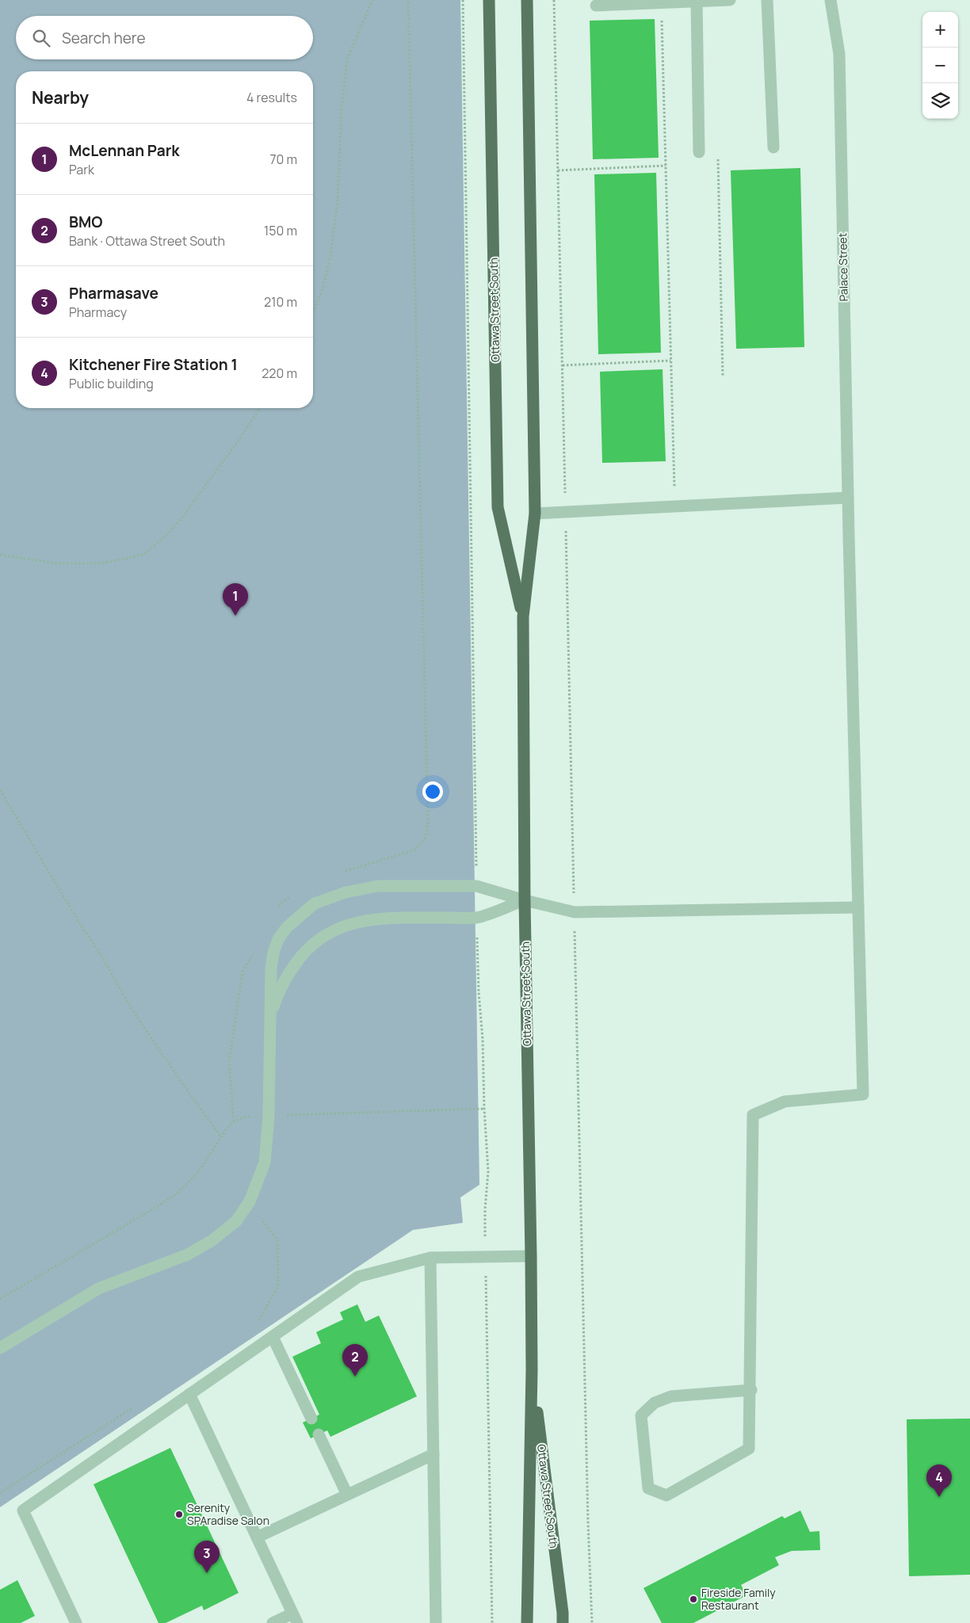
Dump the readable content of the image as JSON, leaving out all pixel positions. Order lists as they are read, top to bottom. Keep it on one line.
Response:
{"streets":{"main road":["Ottawa Street South"],"street":["Palace Street"]},"places":["Serenity SPAradise Salon","Fireside Family Restaurant"],"page":{"map_buttons":["+","−"],"search":"Search here","heading":["Nearby","4 results"],"list":[{"mark":"1","name":"McLennan Park","note":"Park","value":"70 m"},{"mark":"2","name":"BMO","note":"Bank · Ottawa Street South","value":"150 m"},{"mark":"3","name":"Pharmasave","note":"Pharmacy","value":"210 m"},{"mark":"4","name":"Kitchener Fire Station 1","note":"Public building","value":"220 m"}],"pins":["1","2","4","3"]}}
